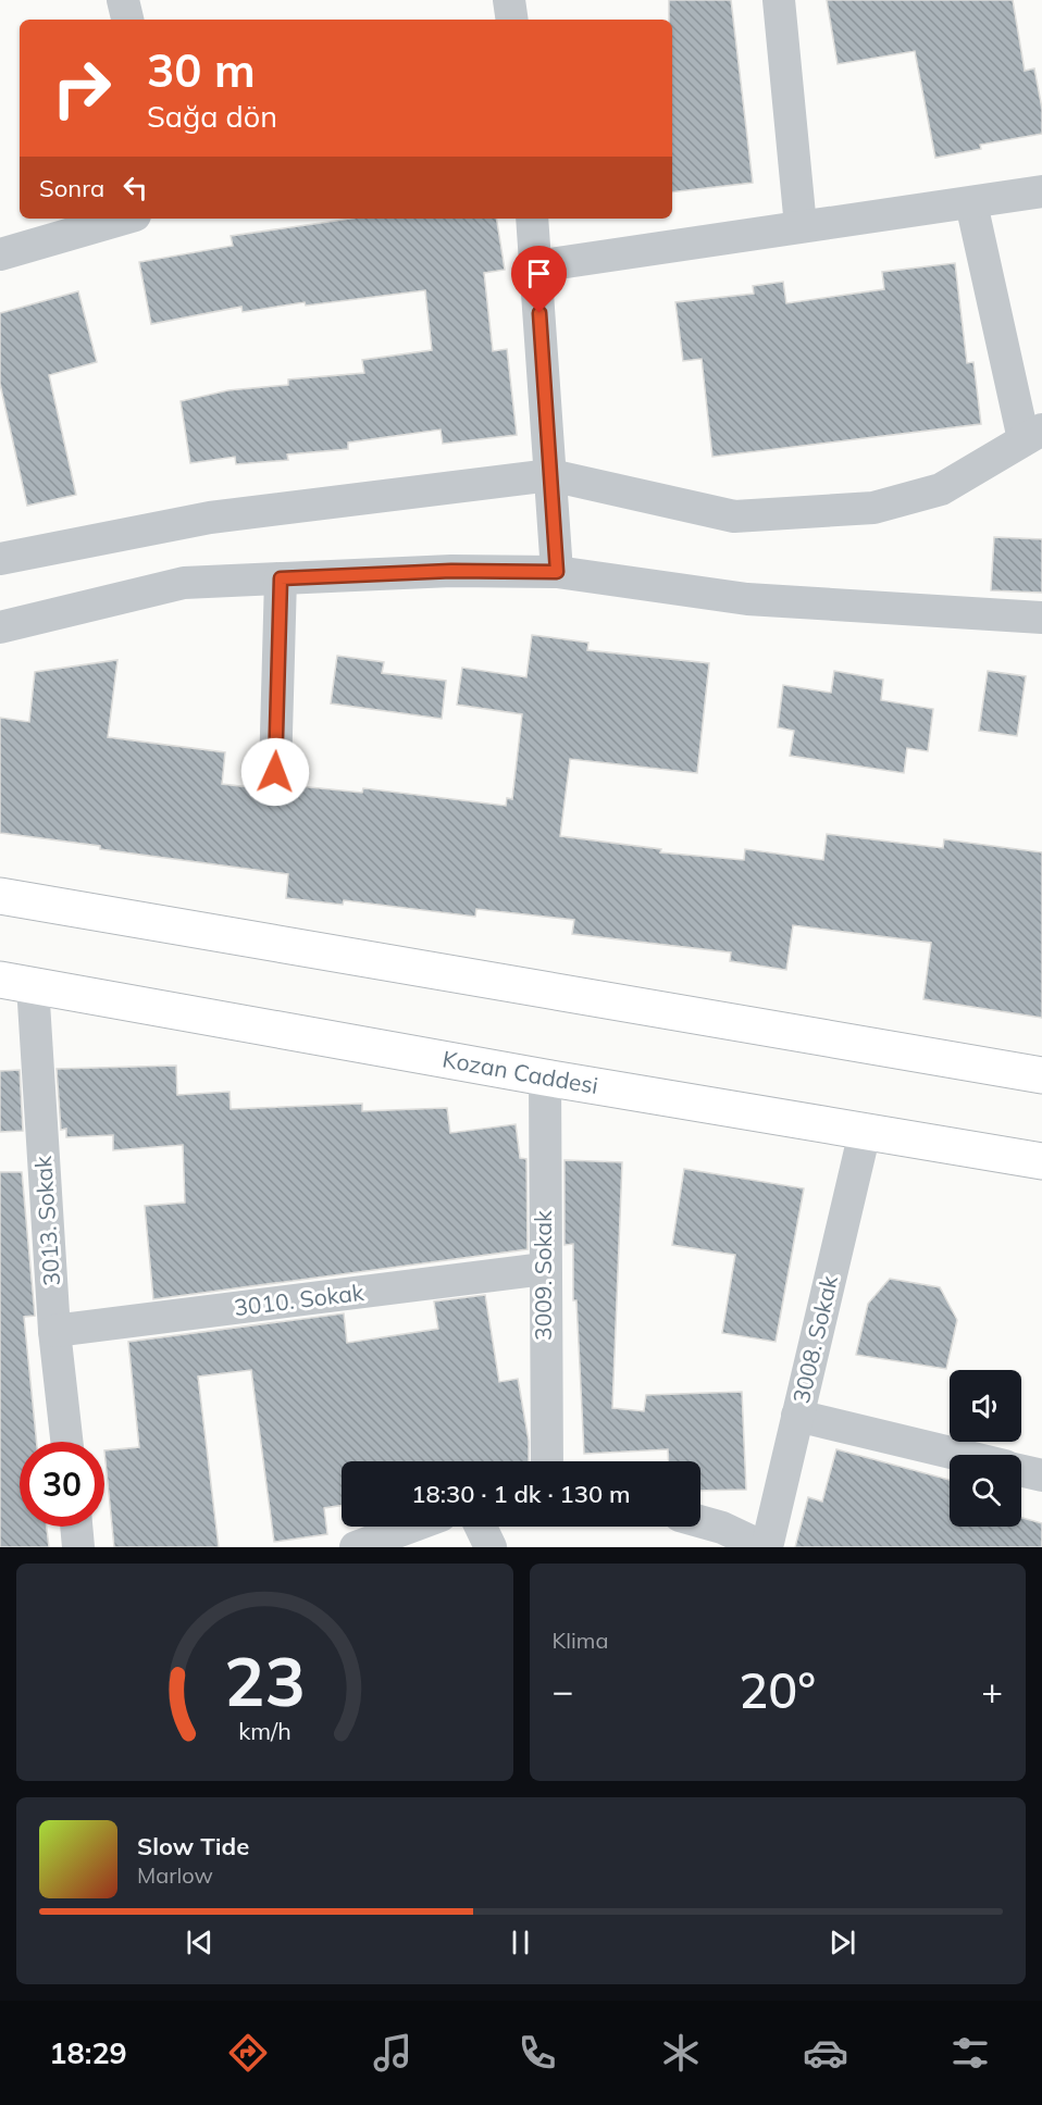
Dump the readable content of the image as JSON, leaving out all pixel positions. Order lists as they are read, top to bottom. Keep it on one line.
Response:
{"streets":{"highway":["Kozan Caddesi"],"street":["3013. Sokak","3009. Sokak","3010. Sokak","3008. Sokak"]},"crossings":[["Kozan Caddesi","3013. Sokak"],["Kozan Caddesi","3009. Sokak"],["Kozan Caddesi","3008. Sokak"],["3013. Sokak","3010. Sokak"],["3009. Sokak","3010. Sokak"]],"page":{"turn":["30 m","Sağa dön"],"then":"Sonra","limit":"30","trip":"18:30 · 1 dk · 130 m","tile":"Klima","heat":["−","20°","+"],"song":["Slow Tide","Marlow"],"tabs":"18:29","gauge":["23","km/h"]}}
